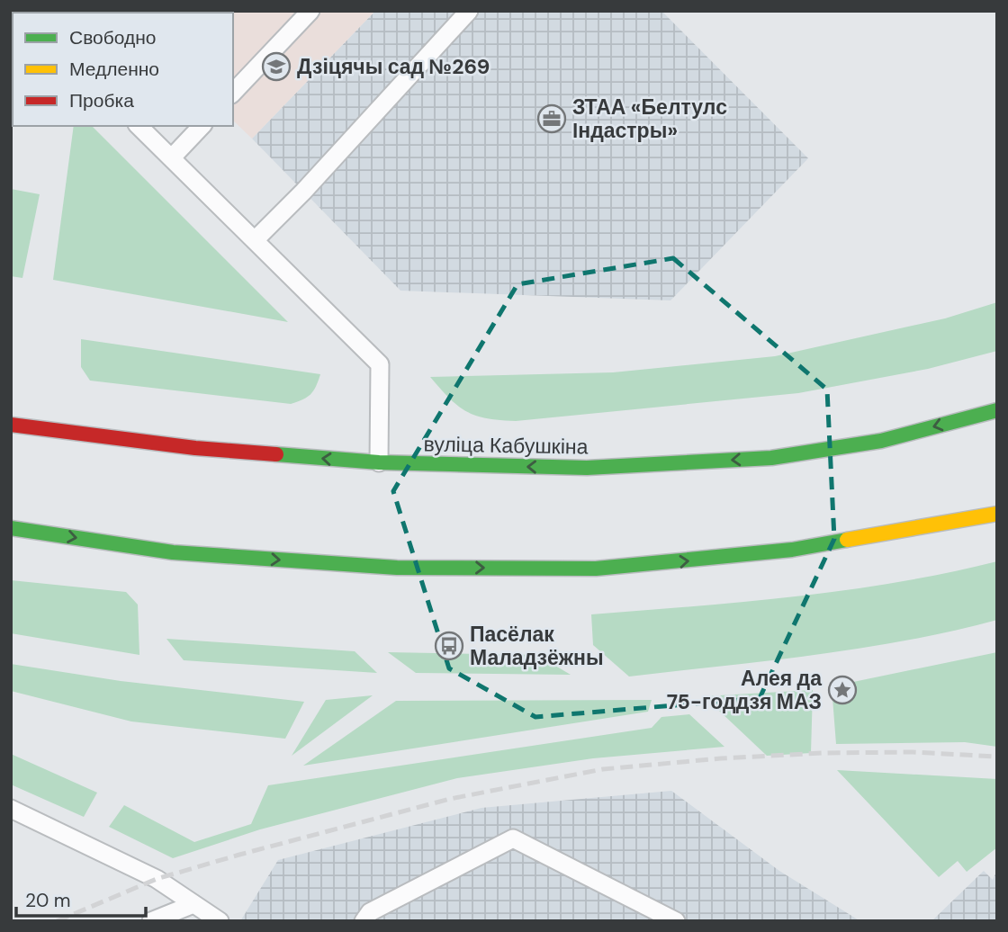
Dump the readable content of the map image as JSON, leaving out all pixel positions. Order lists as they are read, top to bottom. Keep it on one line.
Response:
{"streets":{"main road":["вуліца Кабушкіна"]},"places":{"school or university":["Дзіцячы сад №269"],"office":["ЗТАА «Белтулс Iндастры»"],"bus stop":["Пасёлак Маладзёжны"],"place":["Алея да 75-годдзя МАЗ"]},"legend":["Свободно","Медленно","Пробка"],"scale_bar":"20 m"}
